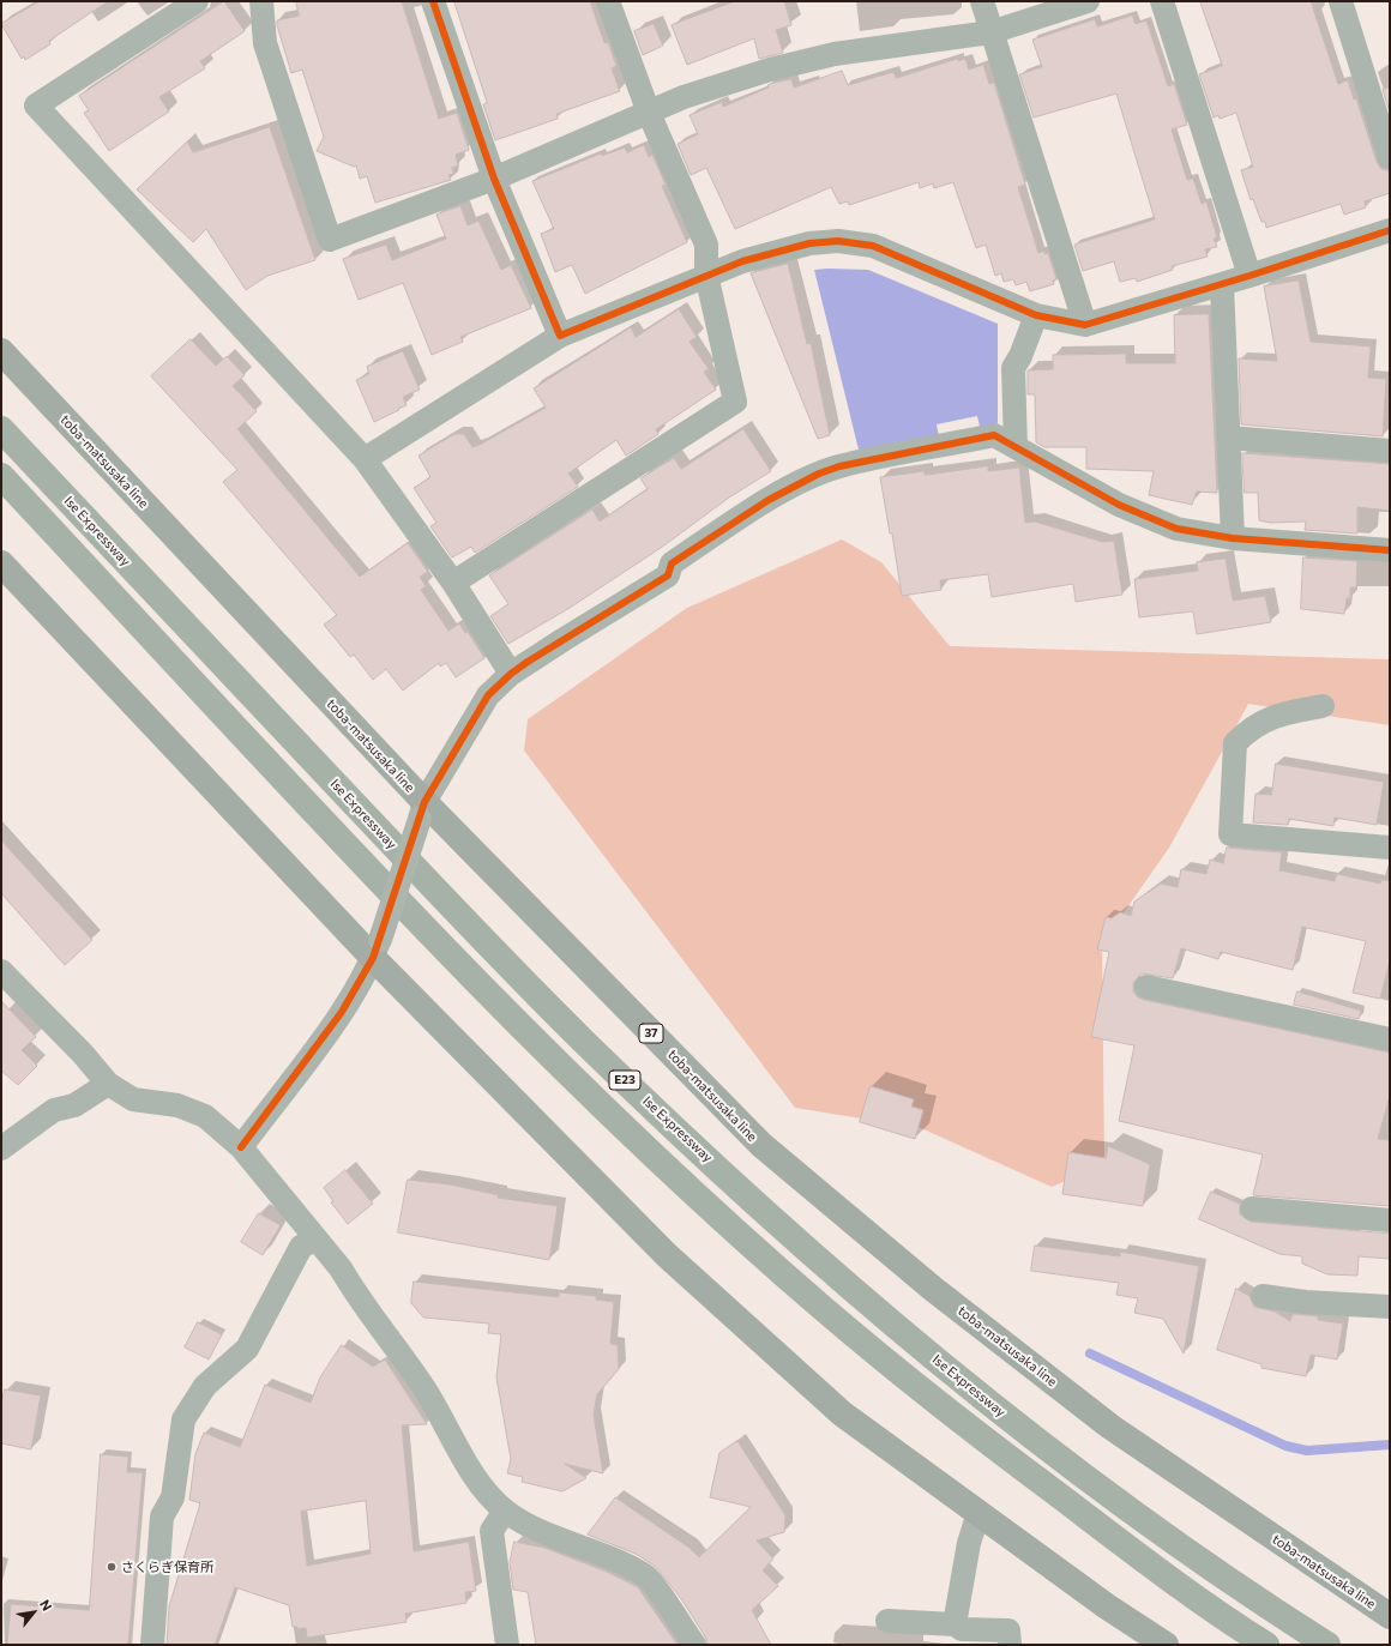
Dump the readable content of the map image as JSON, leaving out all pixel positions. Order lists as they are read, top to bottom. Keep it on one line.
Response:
{"streets":{"highway":["Ise Expressway","E23"],"main road":["toba-matsusaka line","37"]},"places":["さくらぎ保育所"],"north":"top right"}
